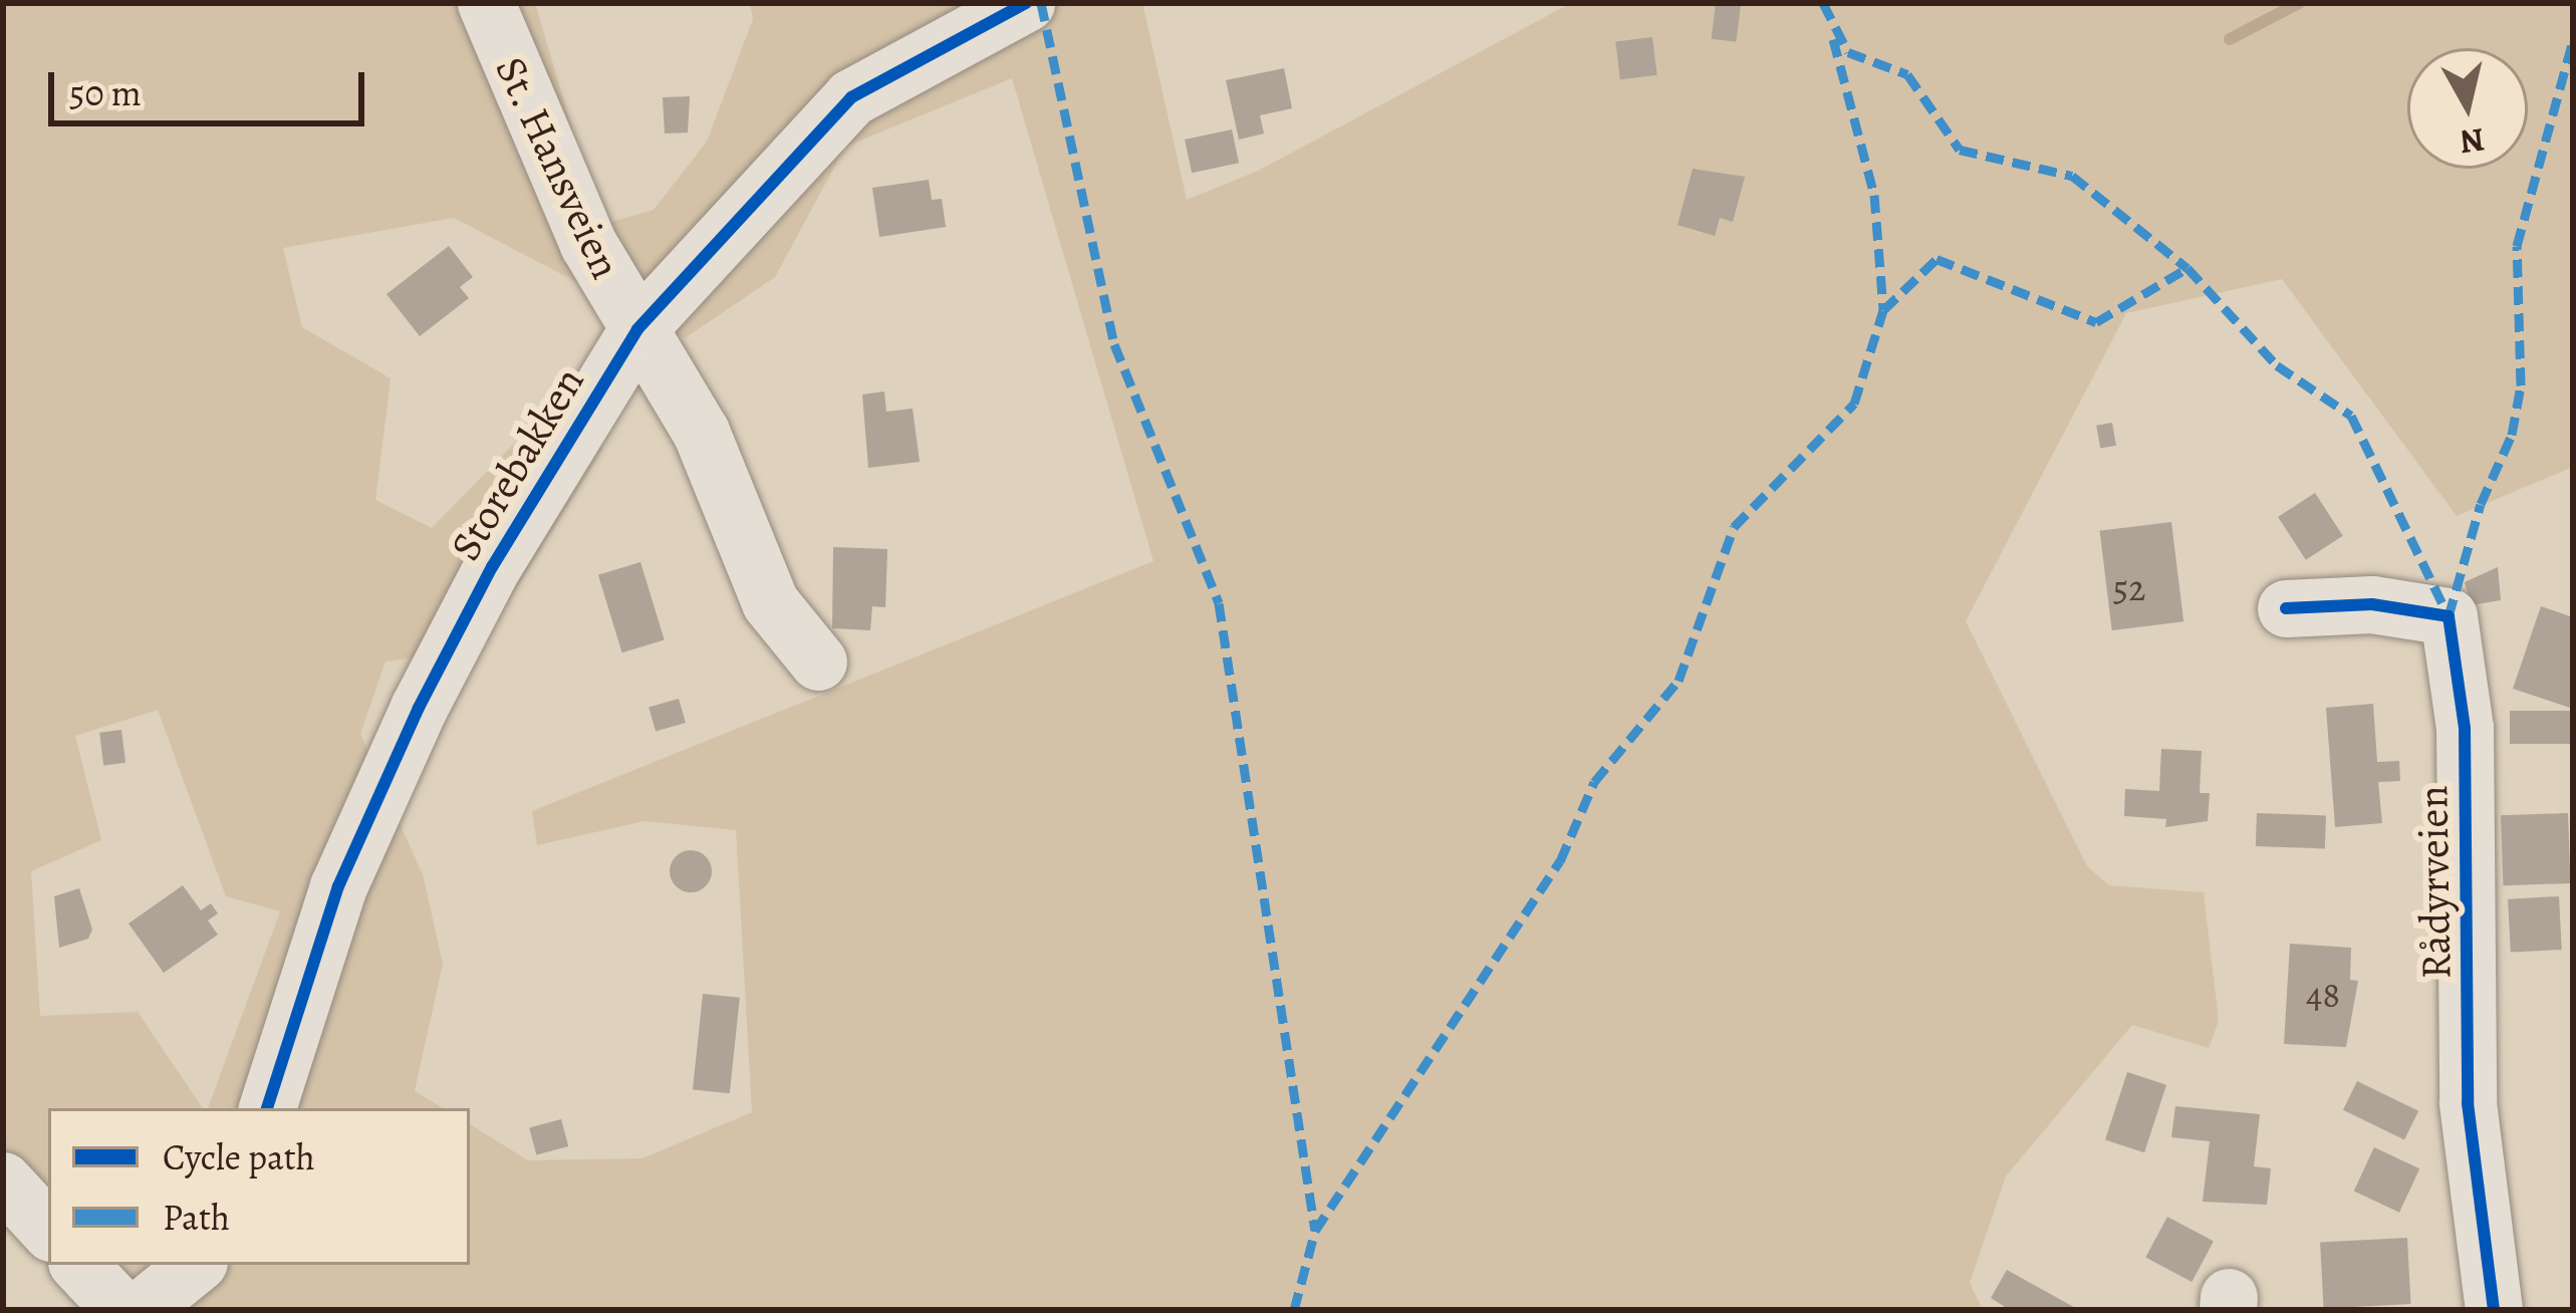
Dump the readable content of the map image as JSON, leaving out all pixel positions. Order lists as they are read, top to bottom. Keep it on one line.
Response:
{"streets":{"street":["St. Hansveien","Storebakken","Rådyrveien"]},"crossings":[["St. Hansveien","Storebakken"]],"house_numbers":["52","48"],"legend":["Cycle path","Path"],"scale_bar":"50 m","north":"bottom"}
